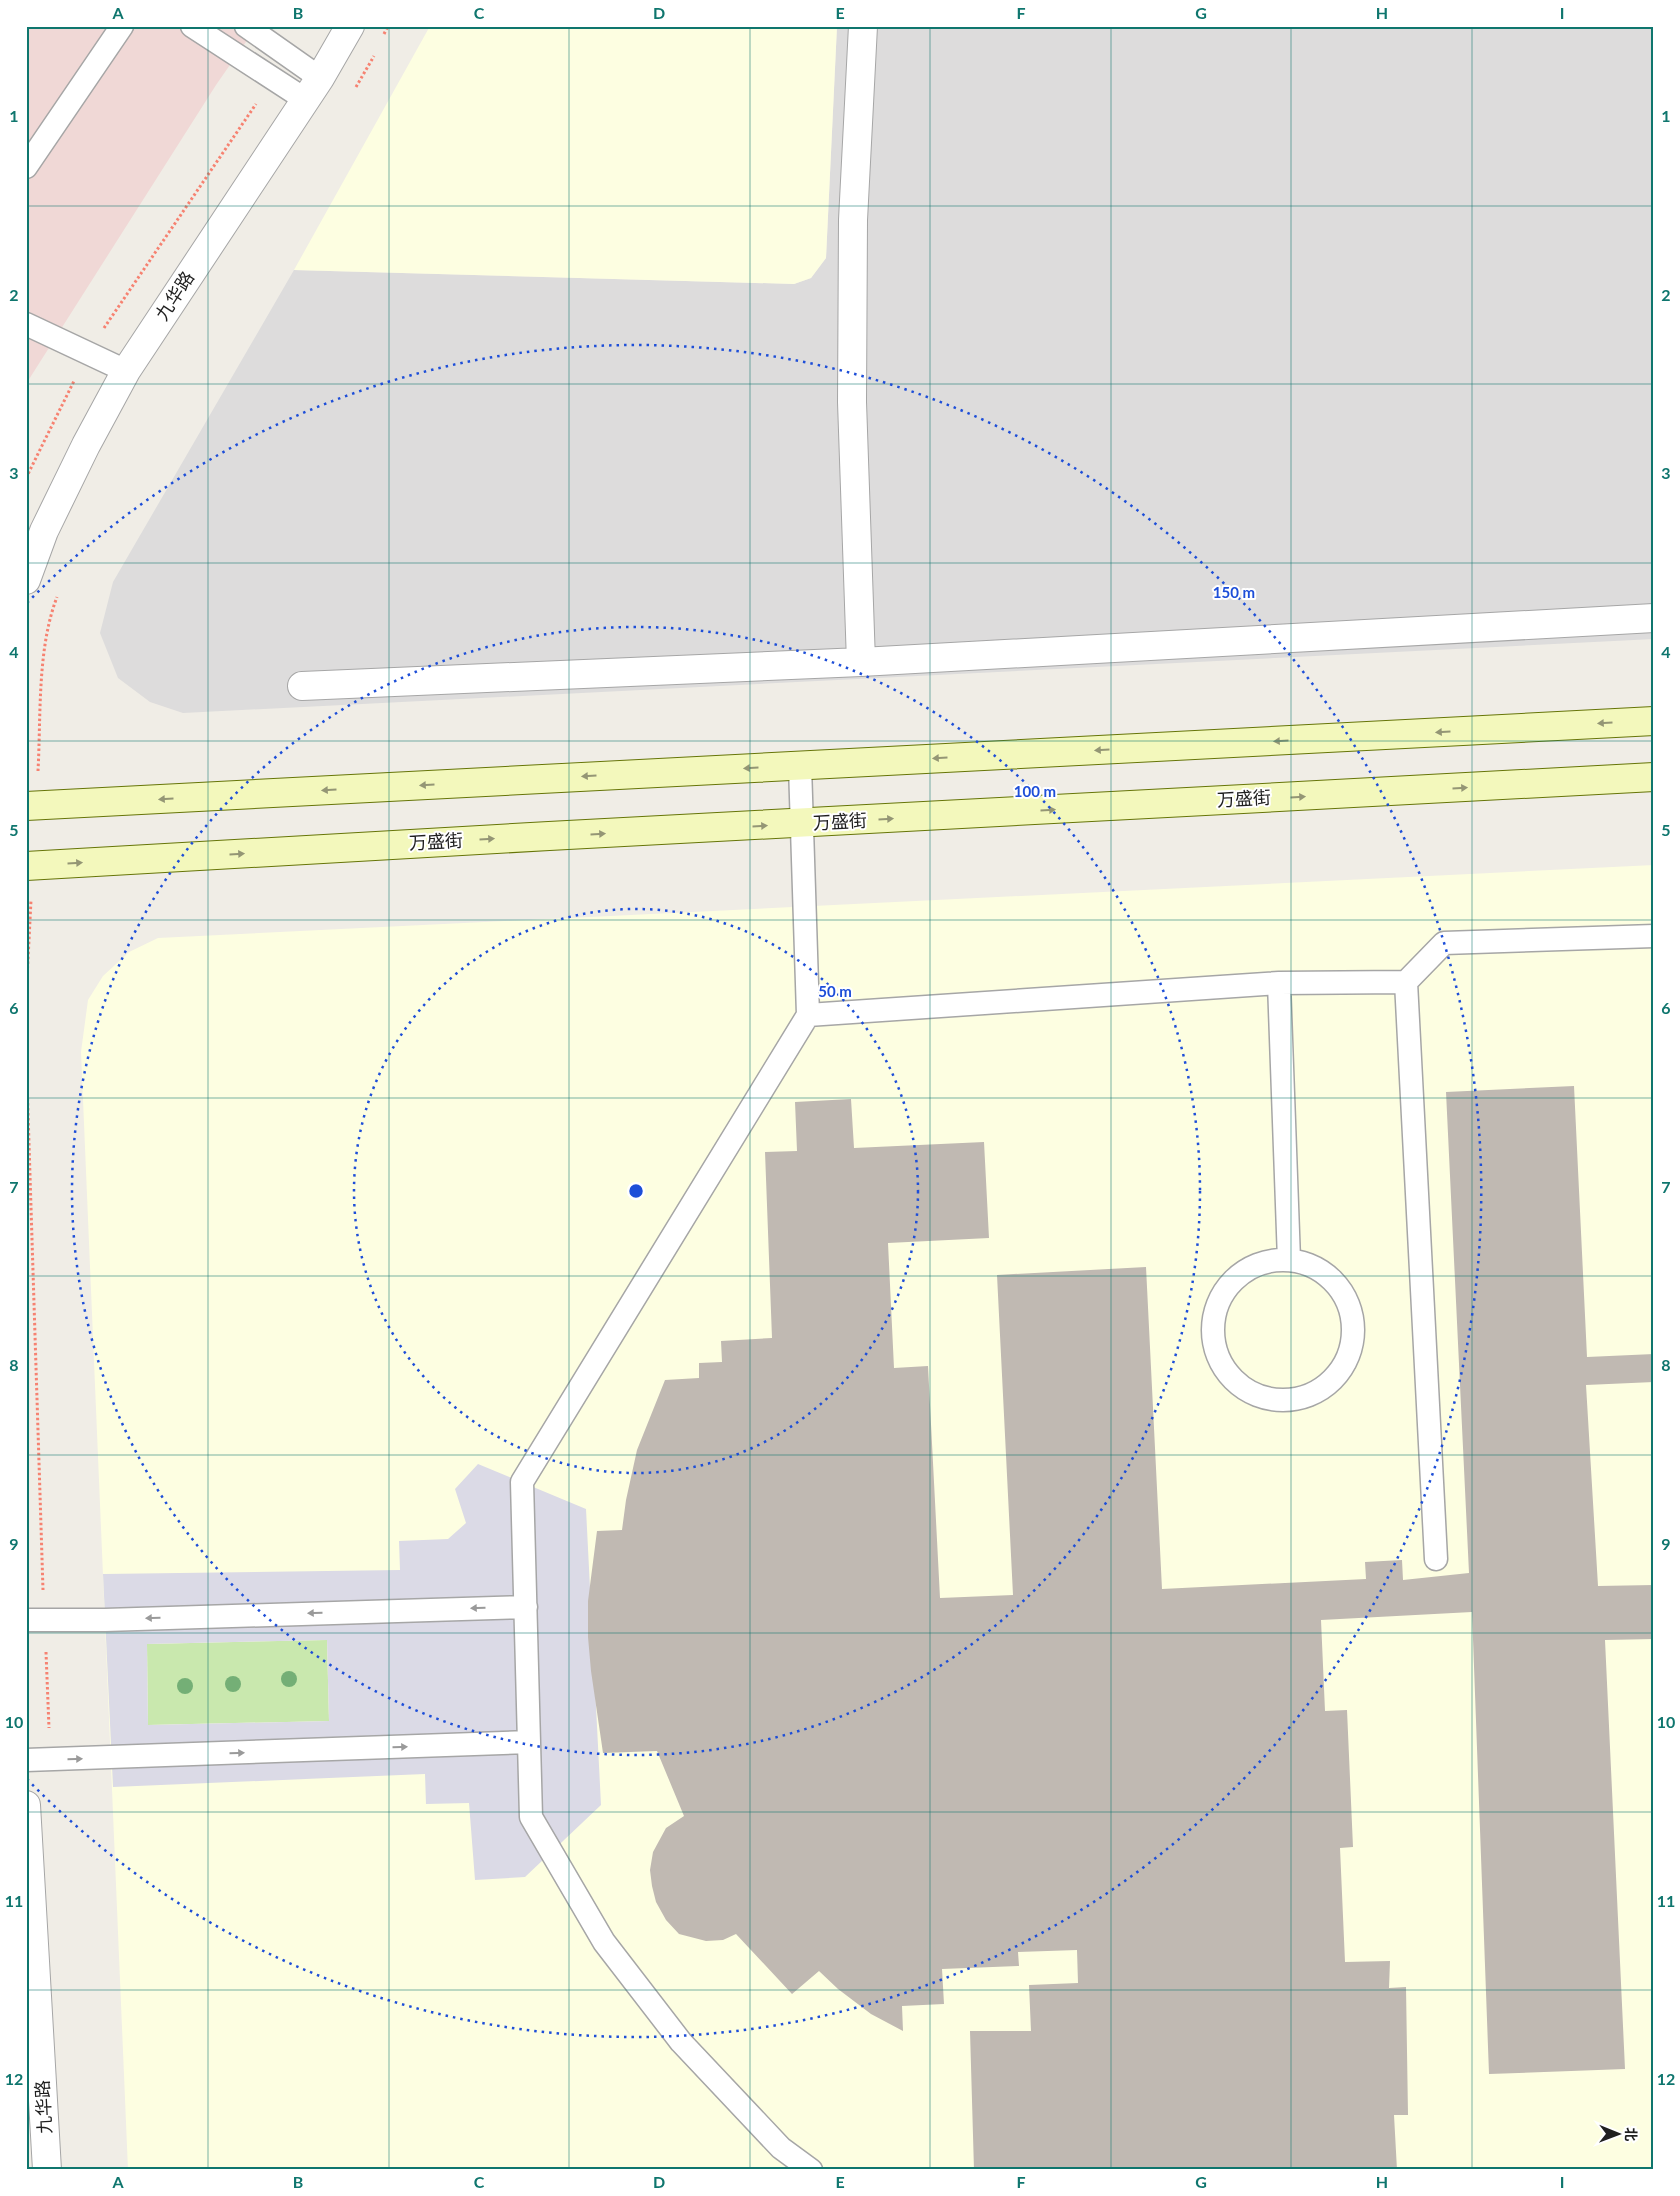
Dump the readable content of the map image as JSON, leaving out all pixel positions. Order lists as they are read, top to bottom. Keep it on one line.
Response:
{"streets":{"main road":["万盛街"],"street":["九华路"]},"north":"right","grid":{"columns":["A","B","C","D","E","F","G","H","I"],"rows":["1","2","3","4","5","6","7","8","9","10","11","12"]},"rings":["150 m","100 m","50 m"]}
